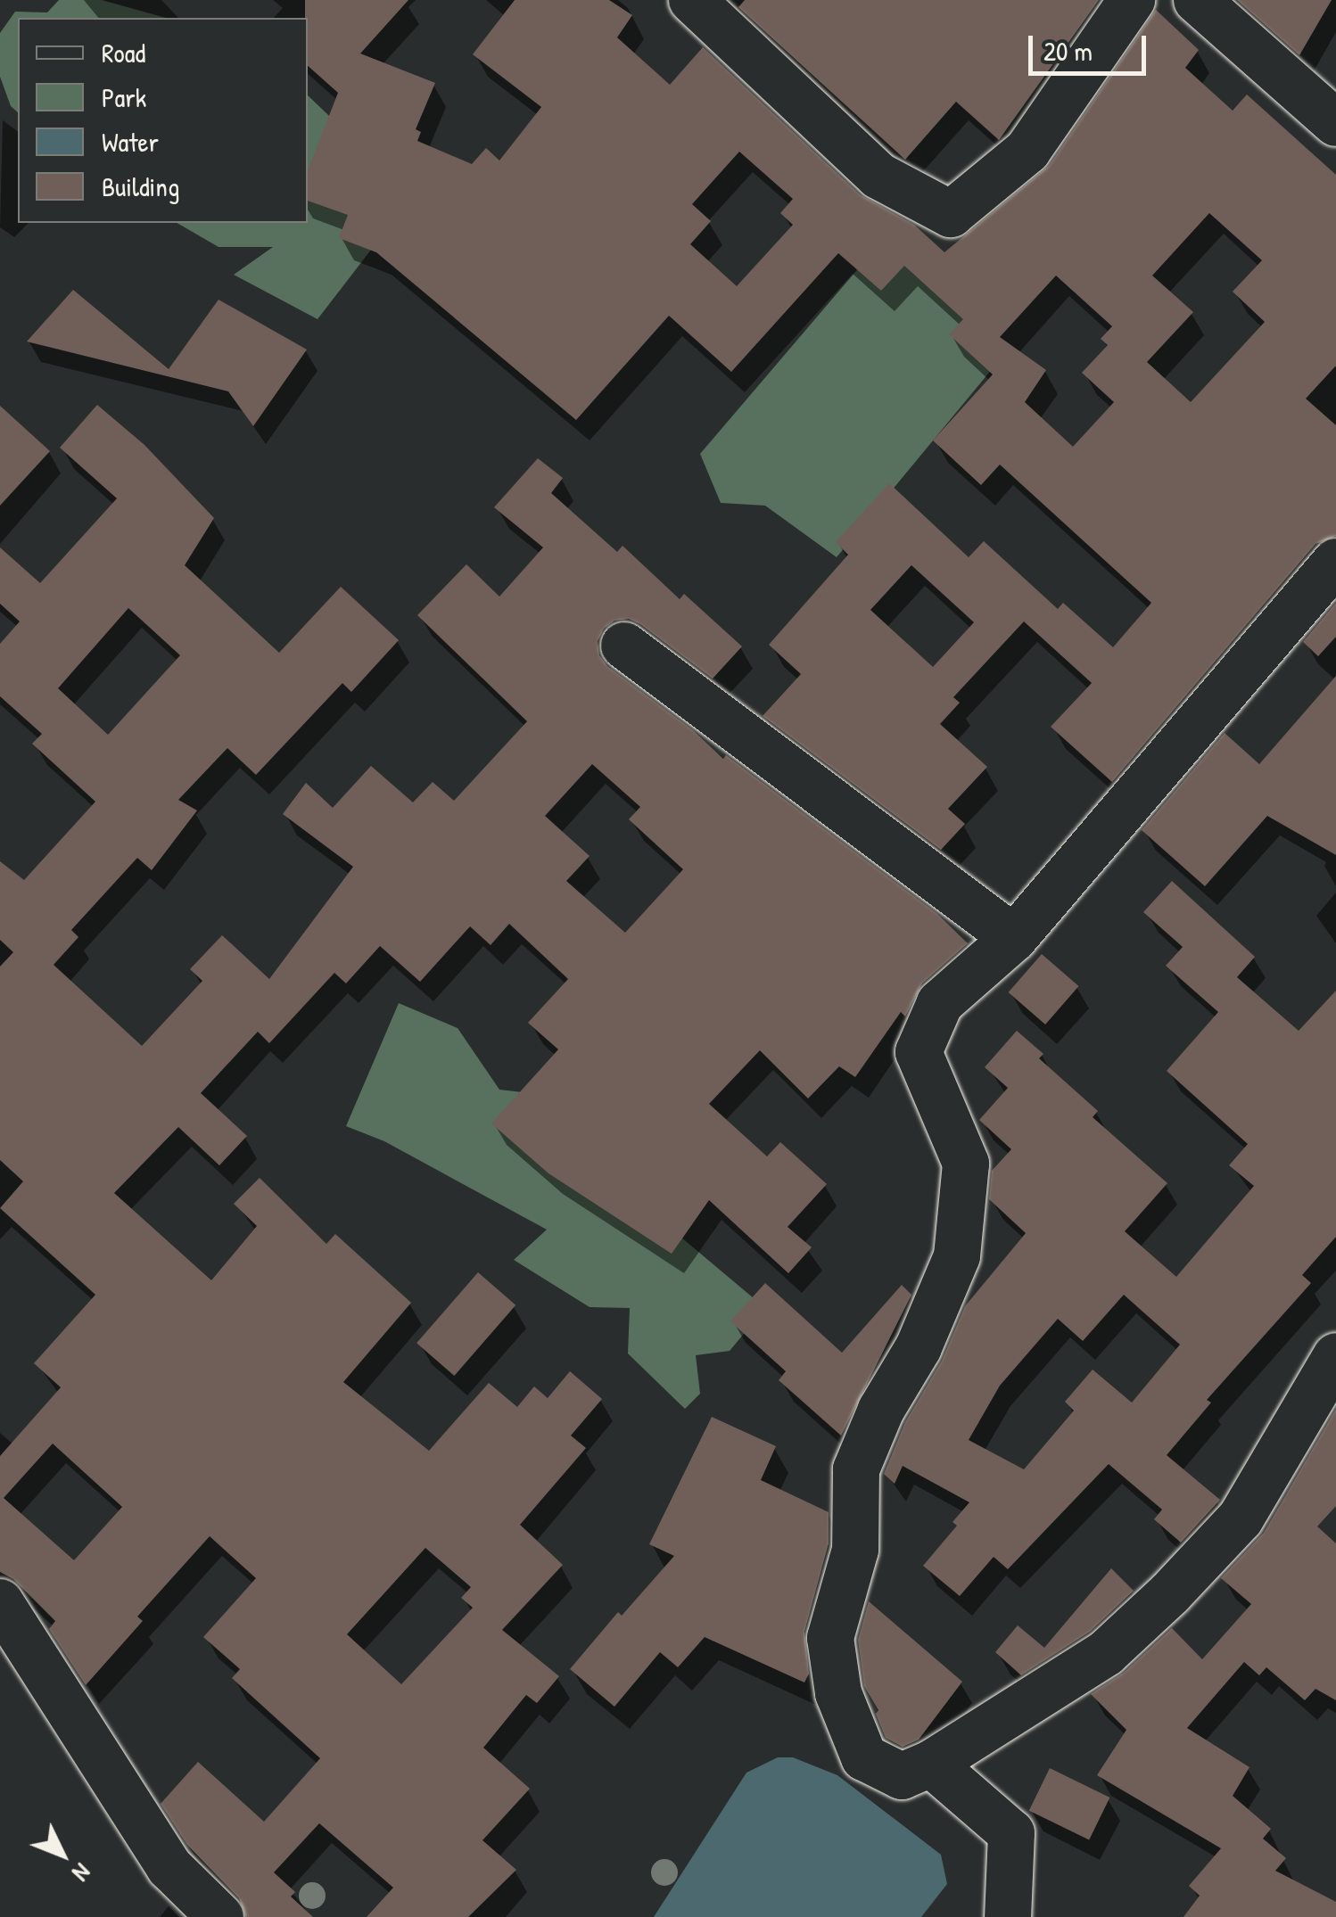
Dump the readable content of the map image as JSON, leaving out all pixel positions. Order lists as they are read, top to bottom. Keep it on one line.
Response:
{"legend":["Road","Park","Water","Building"],"scale_bar":"20 m","north":"bottom right"}
